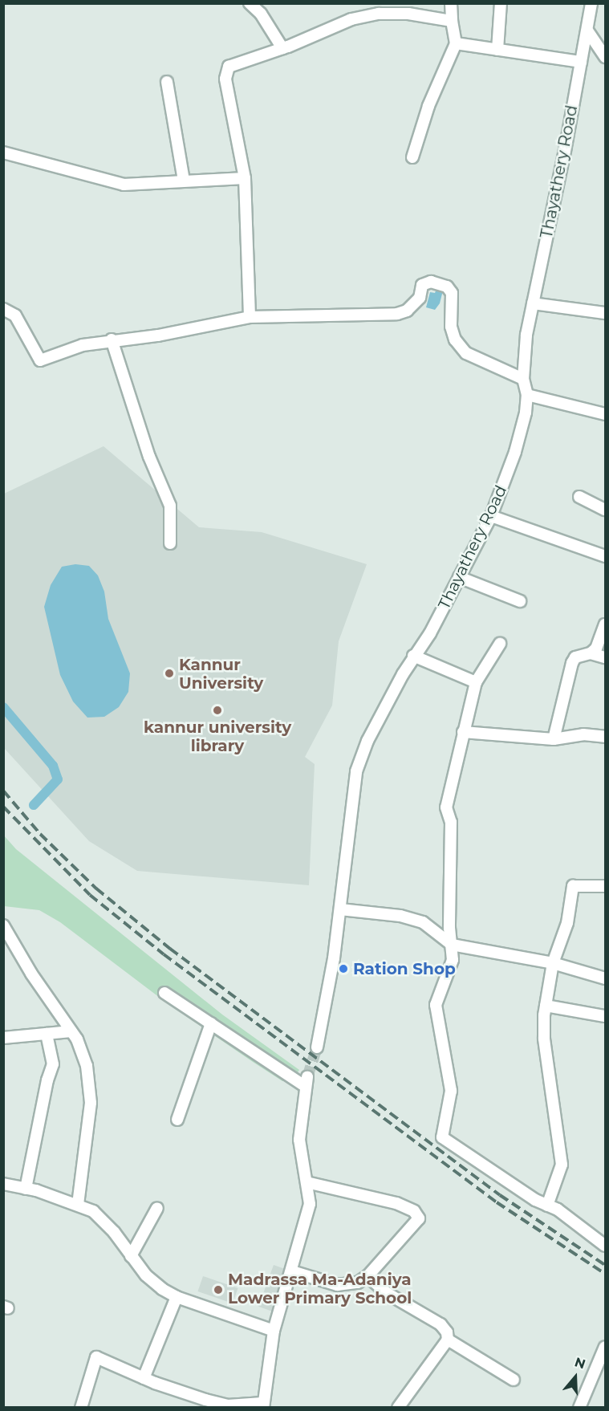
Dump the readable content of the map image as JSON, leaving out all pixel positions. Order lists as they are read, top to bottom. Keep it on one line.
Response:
{"streets":{"street":["Thayathery Road"]},"places":["Kannur University","kannur university library","Ration Shop","Madrassa Ma-Adaniya Lower Primary School"],"north":"top"}
